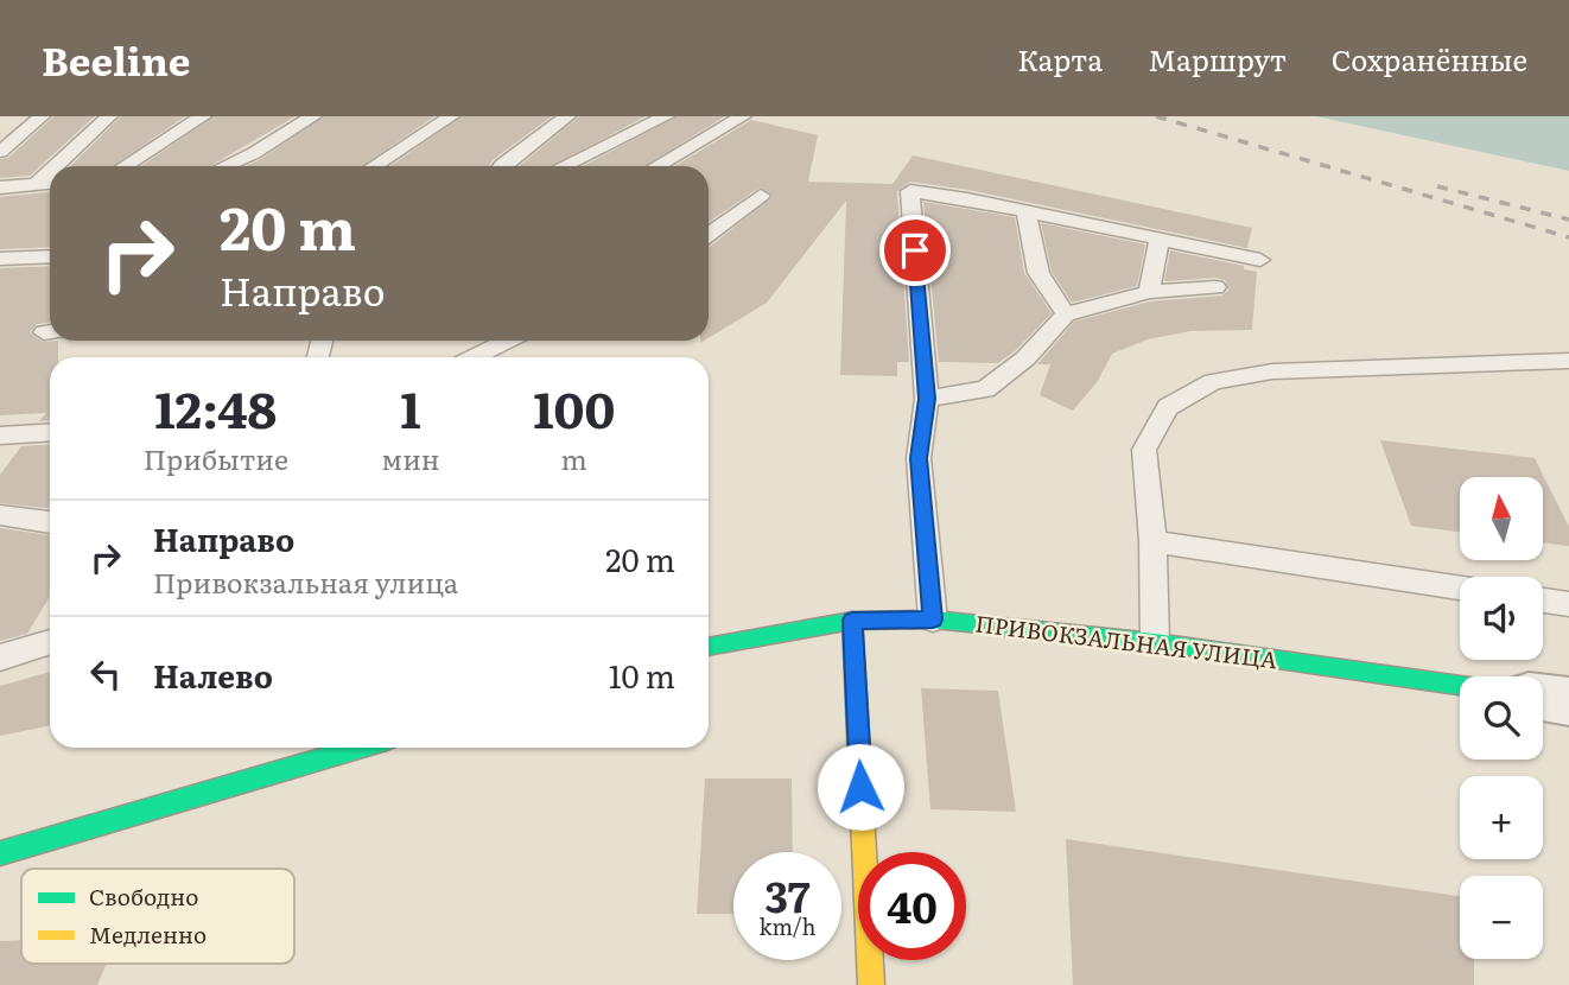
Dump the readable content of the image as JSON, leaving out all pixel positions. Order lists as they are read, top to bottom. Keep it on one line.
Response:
{"streets":{"street":["ПРИВОКЗАЛЬНАЯ УЛИЦА"]},"legend":["Свободно","Медленно"],"north":"top","page":{"header":"Beeline","nav":["Карта","Маршрут","Сохранённые"],"turn":["20 m","Направо"],"eta":["12:48","Прибытие","1","мин","100","m"],"map_buttons":["+","−"],"list":[{"name":"Направо","note":"Привокзальная улица","value":"20 m"},{"name":"Налево","value":"10 m"}],"speed":"37 km/h","limit":"40"}}
